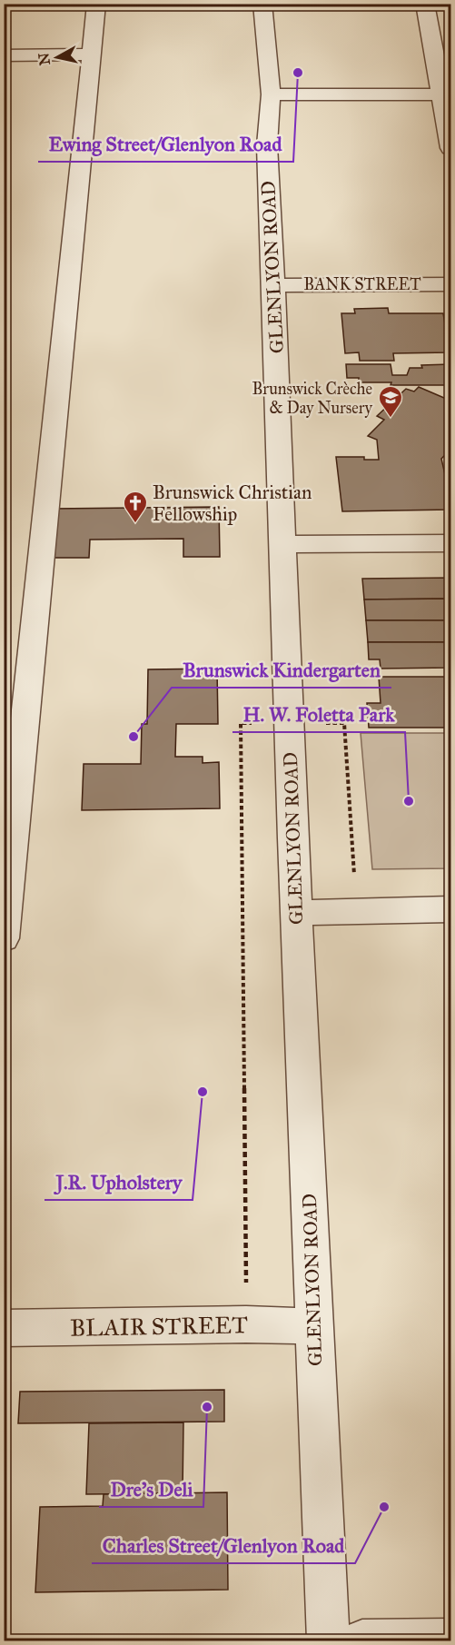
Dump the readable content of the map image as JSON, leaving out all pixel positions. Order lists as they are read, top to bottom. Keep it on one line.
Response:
{"streets":{"street":["GLENLYON ROAD","BANK STREET","BLAIR STREET"]},"crossings":[["GLENLYON ROAD","BANK STREET"],["GLENLYON ROAD","BLAIR STREET"]],"places":{"other":["Ewing Street/Glenlyon Road","Brunswick Kindergarten","H. W. Foletta Park","J.R. Upholstery","Dre's Deli","Charles Street/Glenlyon Road"],"school or university":["Brunswick Crèche & Day Nursery"],"church":["Brunswick Christian Fellowship"]},"north":"left"}
